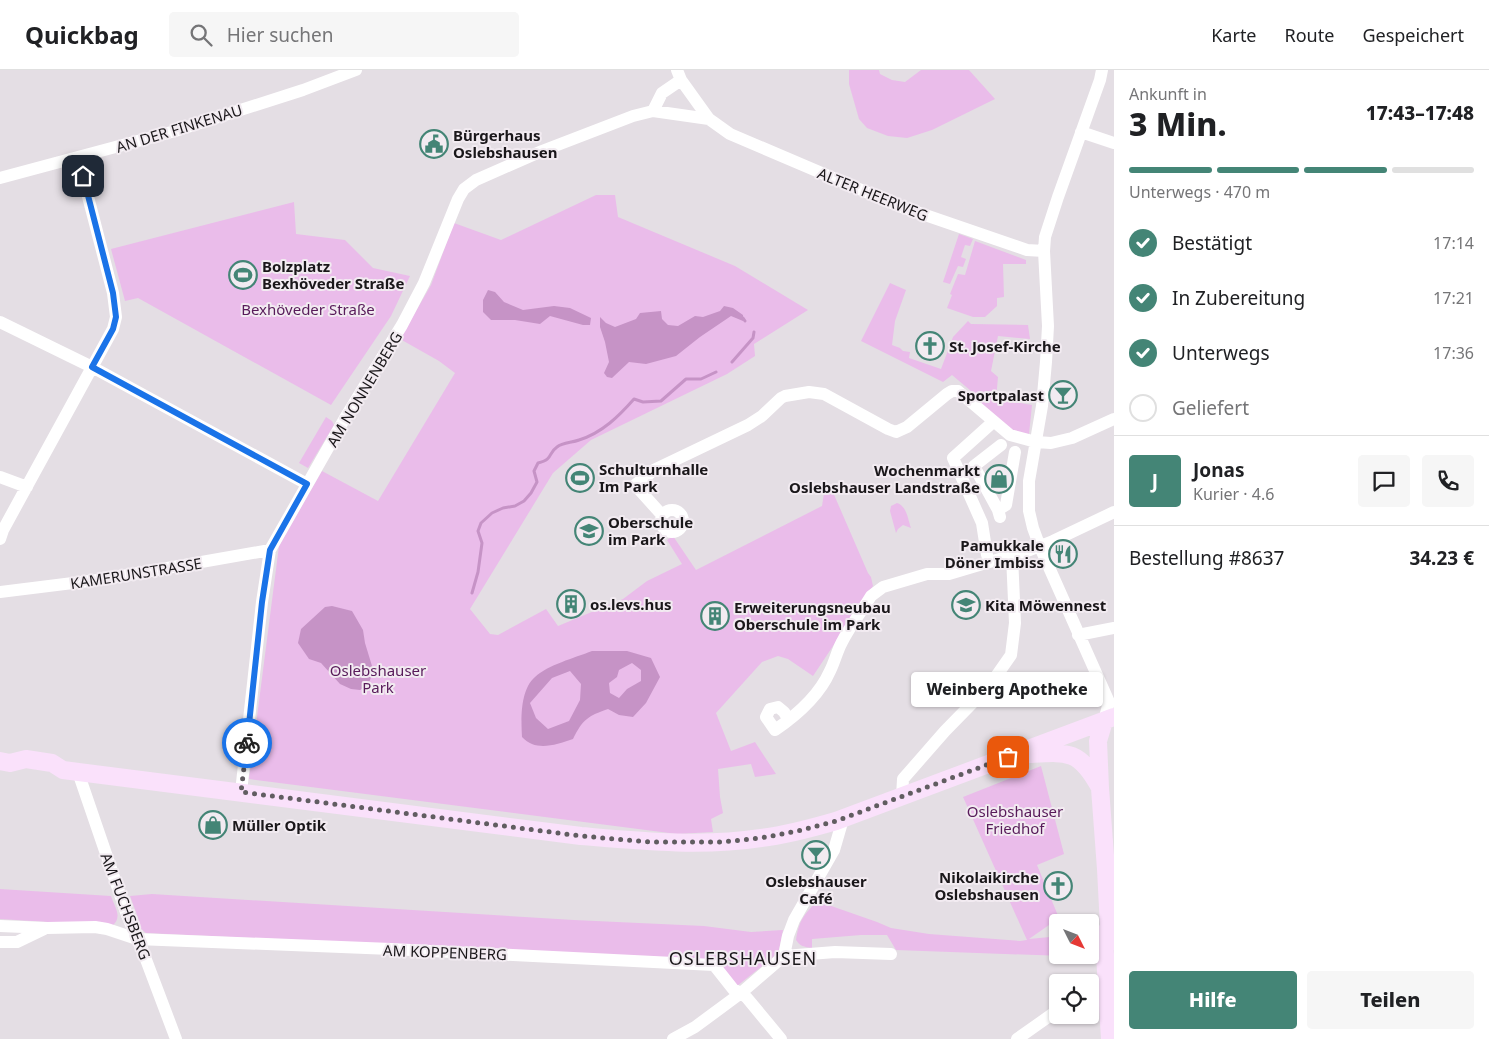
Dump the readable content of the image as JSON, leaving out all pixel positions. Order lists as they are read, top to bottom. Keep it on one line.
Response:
{"streets":{"street":["AN DER FINKENAU","ALTER HEERWEG","AM NONNENBERG","KAMERUNSTRASSE","AM FUCHSBERG","AM KOPPENBERG"]},"crossings":[["ALTER HEERWEG","AM NONNENBERG"],["AM NONNENBERG","KAMERUNSTRASSE"],["AM FUCHSBERG","AM KOPPENBERG"]],"districts":["OSLEBSHAUSEN"],"parks":["Bexhöveder Straße","Oslebshauser Park","Oslebshauser Friedhof"],"places":{"public building":["Bürgerhaus Oslebshausen"],"sports":["Bolzplatz Bexhöveder Straße","Schulturnhalle Im Park"],"church":["St. Josef-Kirche","Nikolaikirche Oslebshausen"],"bar":["Sportpalast","Oslebshauser Café"],"shop":["Wochenmarkt Oslebshauser Landstraße","Müller Optik"],"school or university":["Oberschule im Park","Kita Möwennest"],"restaurant":["Pamukkale Döner Imbiss"],"building":["os.levs.hus","Erweiterungsneubau Oberschule im Park"],"other":["Weinberg Apotheke"]},"north":"bottom right","page":{"header":"Quickbag","search":"Hier suchen","nav":["Karte","Route","Gespeichert"],"heading":["3 Min.","Ankunft in","17:43–17:48"],"panel":["Jonas","Kurier · 4.6","Bestellung #8637","34.23 €"],"bar":"Unterwegs · 470 m","list":[["Bestätigt","17:14"],["In Zubereitung","17:21"],["Unterwegs","17:36"],"Geliefert"],"round":"J","bubble":"Weinberg Apotheke","buttons":["Hilfe","Teilen"]}}
